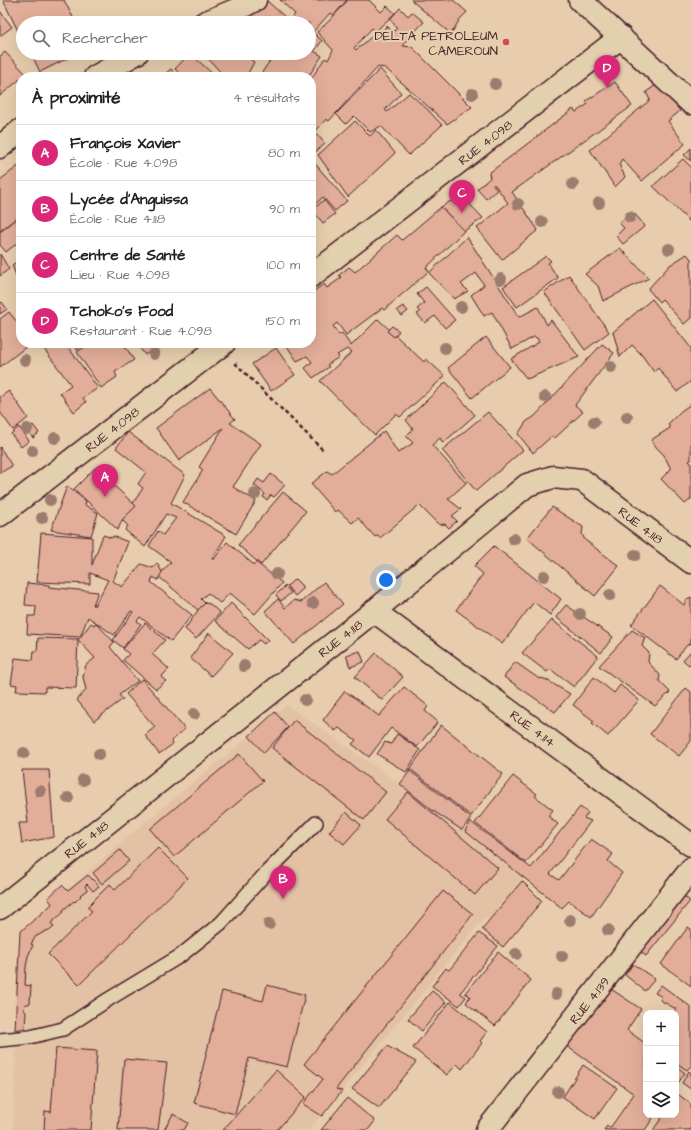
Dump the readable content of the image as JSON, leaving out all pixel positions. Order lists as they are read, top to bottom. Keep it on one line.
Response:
{"streets":{"street":["RUE 4.098","RUE 4.118","RUE 4.114","RUE 4.139"]},"crossings":[["RUE 4.118","RUE 4.114"]],"places":["DELTA PETROLEUM CAMEROUN"],"page":{"search":"Rechercher","pins":["D","C","A","B"],"heading":["À proximité","4 résultats"],"list":[{"mark":"A","name":"François Xavier","note":"École · Rue 4.098","value":"80 m"},{"mark":"B","name":"Lycée d'Anguissa","note":"École · Rue 4.118","value":"90 m"},{"mark":"C","name":"Centre de Santé","note":"Lieu · Rue 4.098","value":"100 m"},{"mark":"D","name":"Tchoko's Food","note":"Restaurant · Rue 4.098","value":"150 m"}],"map_buttons":["+","−"]}}
